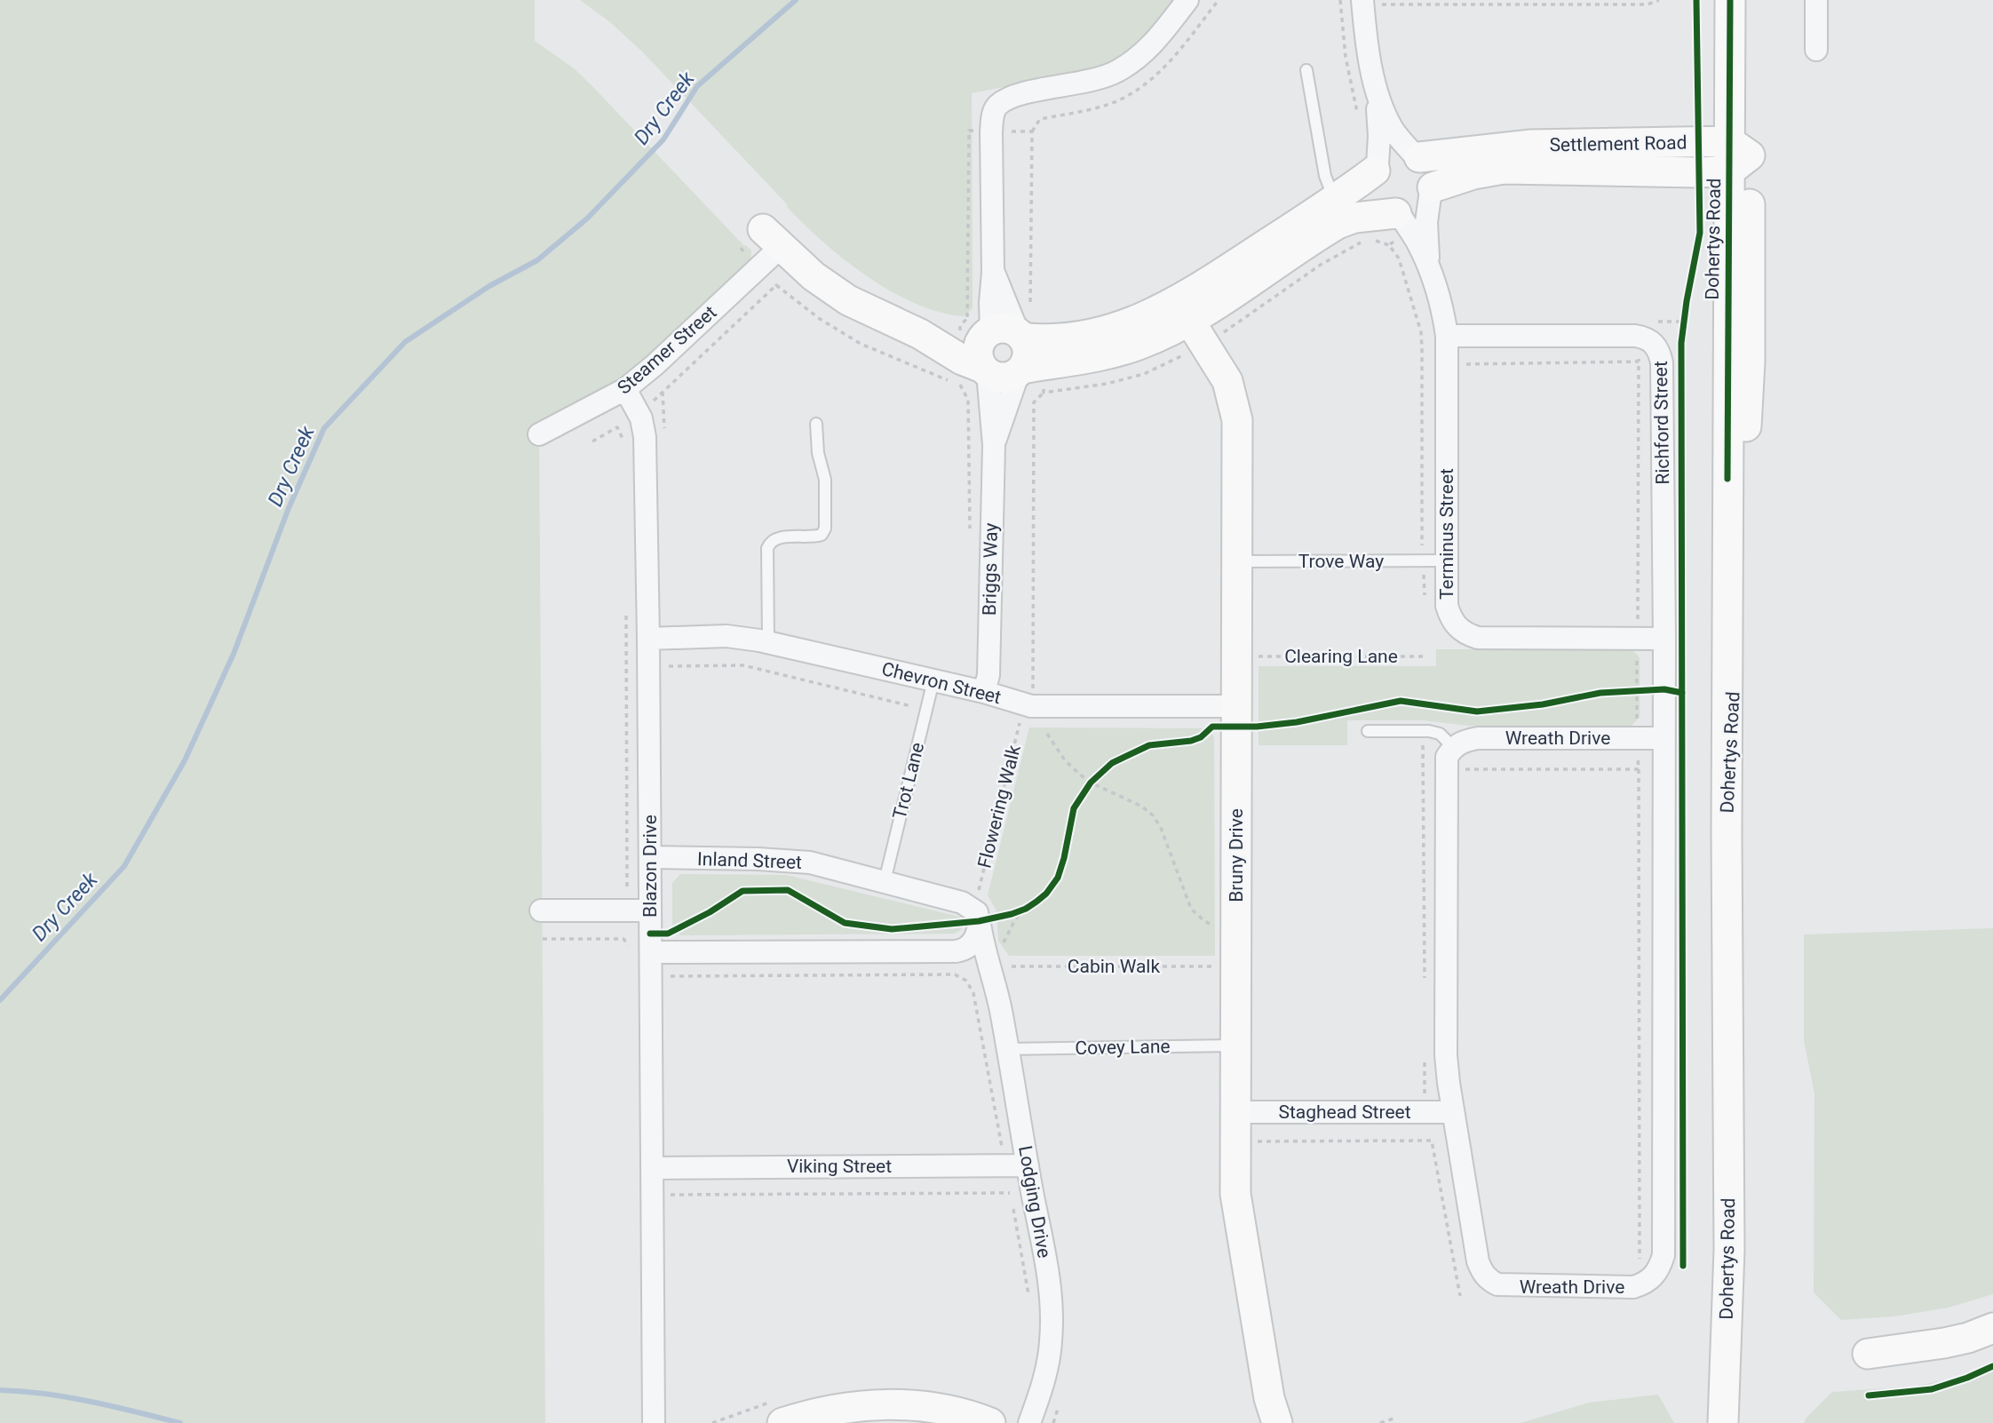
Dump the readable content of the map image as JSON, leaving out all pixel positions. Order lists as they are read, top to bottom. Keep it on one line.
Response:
{"streets":{"street":["Settlement Road","Dohertys Road","Steamer Street","Richford Street","Terminus Street","Briggs Way","Chevron Street","Wreath Drive","Bruny Drive","Inland Street","Blazon Drive","Staghead Street","Viking Street","Lodging Drive"],"lane":["Trove Way","Trot Lane","Covey Lane"],"path":["Clearing Lane","Flowering Walk","Cabin Walk"]},"crossings":[["Settlement Road","Dohertys Road"],["Settlement Road","Terminus Street"],["Steamer Street","Blazon Drive"],["Richford Street","Terminus Street"],["Richford Street","Wreath Drive"],["Terminus Street","Trove Way"],["Terminus Street","Wreath Drive"],["Trove Way","Bruny Drive"],["Briggs Way","Chevron Street"],["Chevron Street","Trot Lane"],["Chevron Street","Bruny Drive"],["Chevron Street","Blazon Drive"],["Wreath Drive","Staghead Street"],["Trot Lane","Inland Street"],["Bruny Drive","Covey Lane"],["Bruny Drive","Staghead Street"],["Inland Street","Blazon Drive"],["Inland Street","Lodging Drive"],["Blazon Drive","Viking Street"],["Cabin Walk","Lodging Drive"],["Covey Lane","Lodging Drive"],["Viking Street","Lodging Drive"]],"water":["Dry Creek"]}
